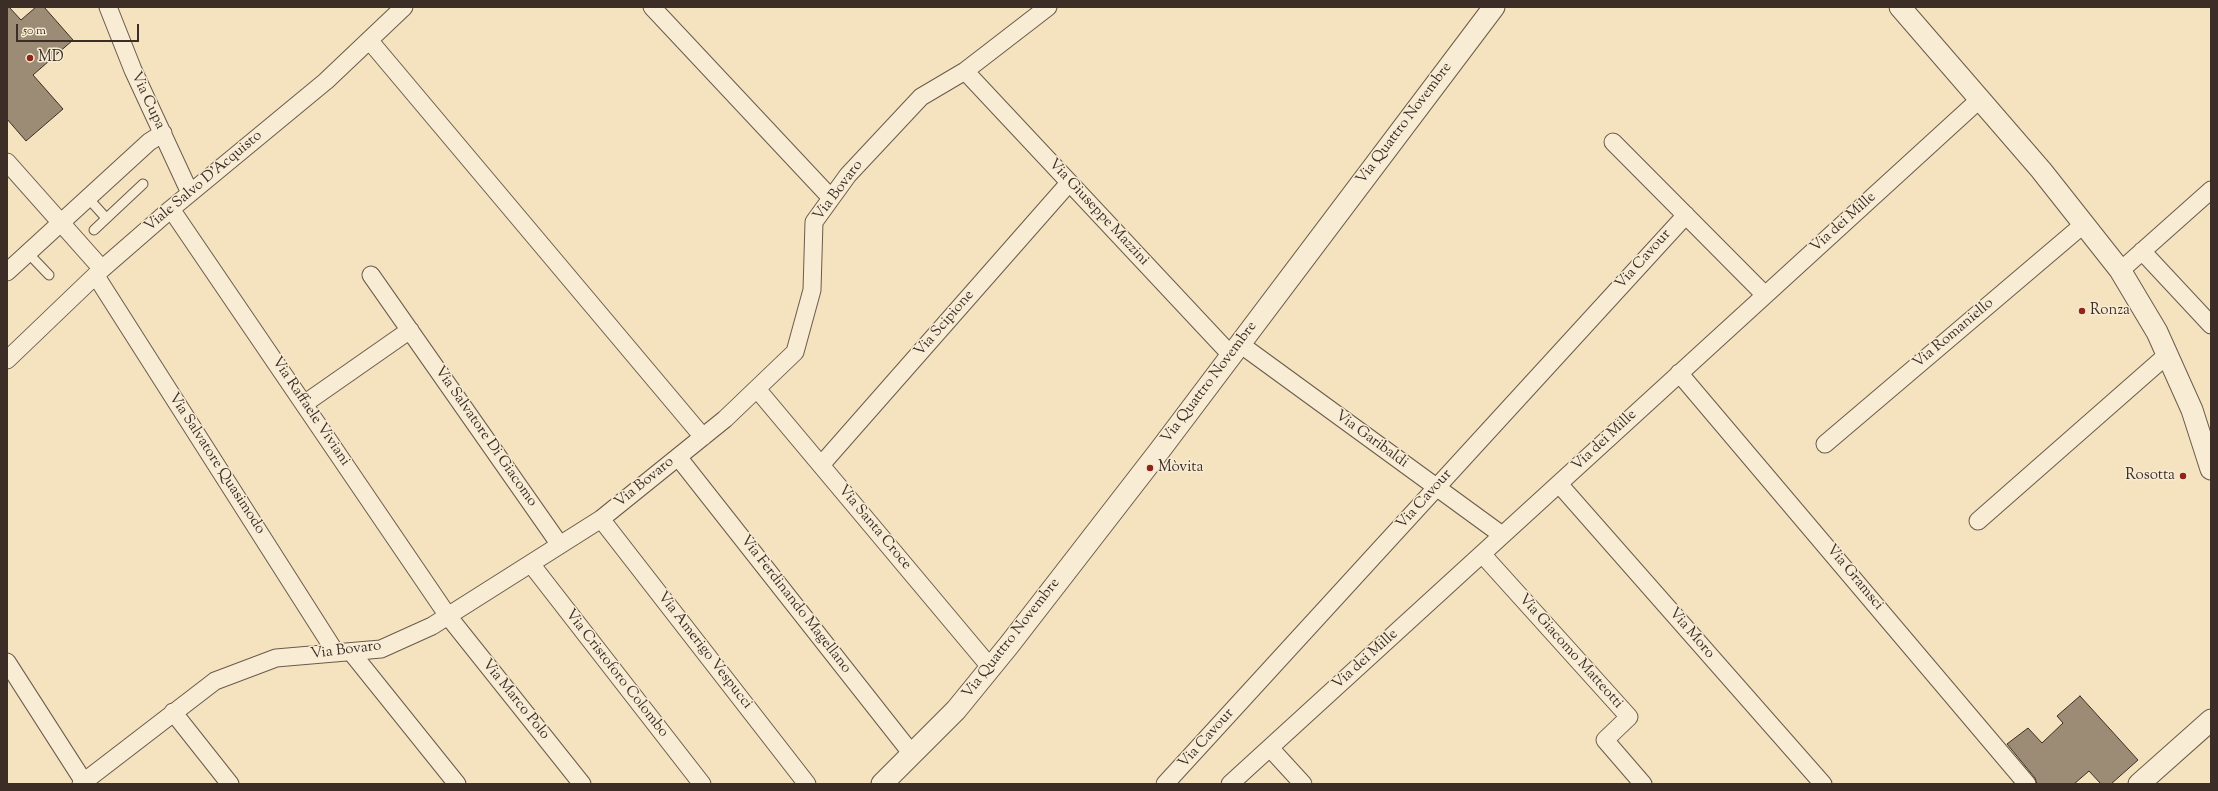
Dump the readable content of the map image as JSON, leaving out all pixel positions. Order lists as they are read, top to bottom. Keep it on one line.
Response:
{"streets":{"street":["Via Cupa","Via Quattro Novembre","Viale Salvo D'Acquisto","Via Bovaro","Via Giuseppe Mazzini","Via dei Mille","Via Cavour","Via Scipione","Via Romaniello","Via Raffaele Viviani","Via Salvatore Di Giacomo","Via Garibaldi","Via Salvatore Quasimodo","Via Santa Croce","Via Gramsci","Via Ferdinando Magellano","Via Moro","Via Amerigo Vespucci","Via Giacomo Matteotti","Via Cristoforo Colombo","Via Marco Polo"]},"crossings":[["Via Cupa","Viale Salvo D'Acquisto"],["Via Quattro Novembre","Via Giuseppe Mazzini"],["Via Quattro Novembre","Via Garibaldi"],["Via Quattro Novembre","Via Santa Croce"],["Via Quattro Novembre","Via Ferdinando Magellano"],["Viale Salvo D'Acquisto","Via Raffaele Viviani"],["Viale Salvo D'Acquisto","Via Salvatore Quasimodo"],["Via Bovaro","Via Giuseppe Mazzini"],["Via Bovaro","Via Raffaele Viviani"],["Via Bovaro","Via Salvatore Di Giacomo"],["Via Bovaro","Via Salvatore Quasimodo"],["Via Bovaro","Via Santa Croce"],["Via Bovaro","Via Ferdinando Magellano"],["Via Bovaro","Via Amerigo Vespucci"],["Via Bovaro","Via Cristoforo Colombo"],["Via Bovaro","Via Marco Polo"],["Via Giuseppe Mazzini","Via Scipione"],["Via Giuseppe Mazzini","Via Garibaldi"],["Via dei Mille","Via Garibaldi"],["Via dei Mille","Via Gramsci"],["Via dei Mille","Via Moro"],["Via dei Mille","Via Giacomo Matteotti"],["Via Cavour","Via Garibaldi"],["Via Scipione","Via Santa Croce"],["Via Raffaele Viviani","Via Marco Polo"]],"places":["MD","Ronza","Mòvita","Rosotta"],"scale_bar":"50 m"}
